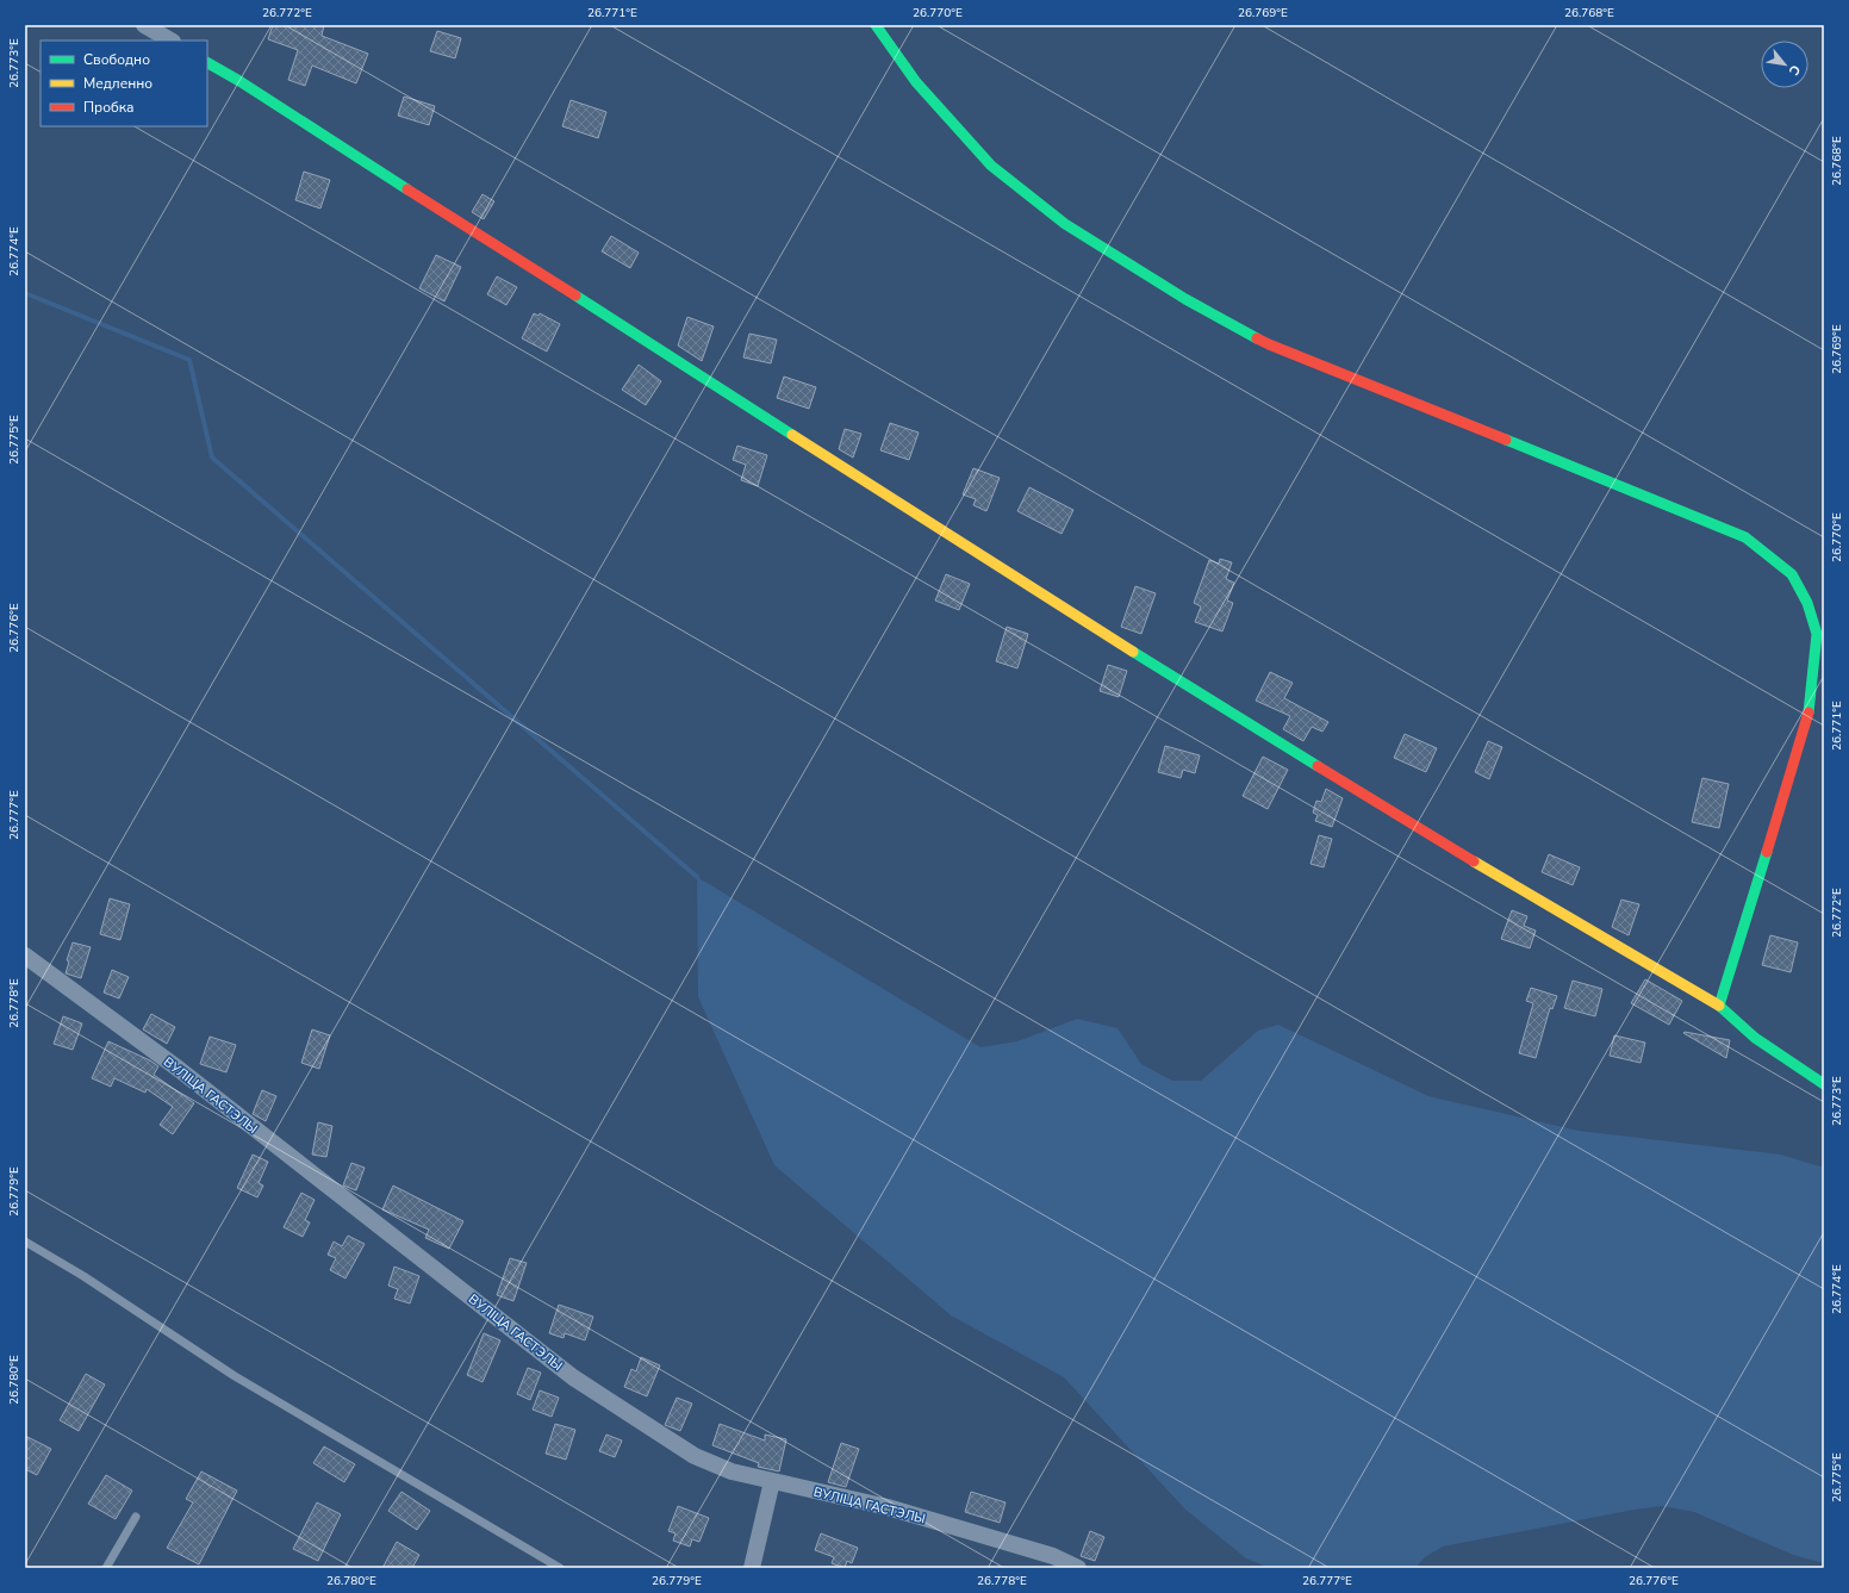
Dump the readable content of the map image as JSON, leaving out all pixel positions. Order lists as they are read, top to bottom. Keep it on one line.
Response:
{"streets":{"street":["ВУЛІЦА ГАСТЭЛЫ"]},"legend":["Свободно","Медленно","Пробка"],"north":"bottom right","coordinates":["26.772°E","26.771°E","26.770°E","26.769°E","26.768°E","26.773°E","26.774°E","26.775°E","26.776°E","26.777°E","26.778°E","26.779°E","26.780°E"]}
